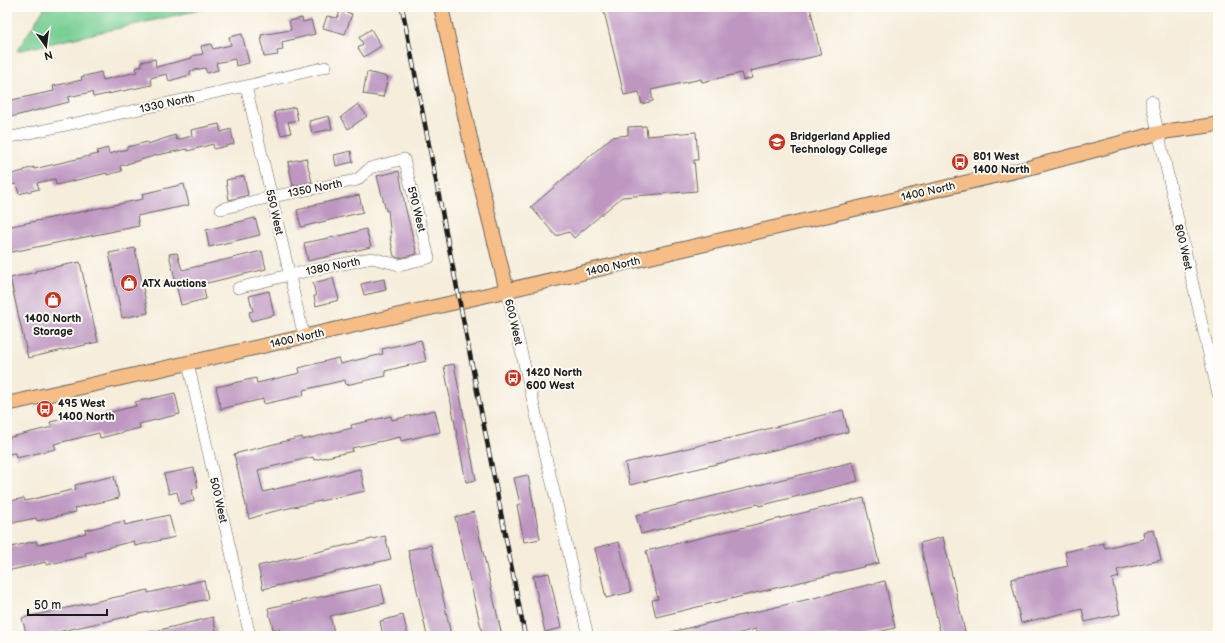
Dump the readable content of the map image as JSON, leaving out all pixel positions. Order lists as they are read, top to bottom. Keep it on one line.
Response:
{"streets":{"main road":["1400 North","600 West"],"street":["1330 North","1350 North","590 West","550 West","800 West","1380 North","500 West"]},"crossings":[["1330 North","550 West"],["1350 North","590 West"],["1350 North","550 West"],["1400 North","550 West"],["1400 North","800 West"],["1400 North","600 West"],["1400 North","500 West"],["590 West","1380 North"],["550 West","1380 North"]],"places":{"school or university":["Bridgerland Applied Technology College"],"bus stop":["801 West 1400 North","1420 North 600 West","495 West 1400 North"],"shop":["ATX Auctions","1400 North Storage"]},"scale_bar":"50 m","north":"bottom"}
